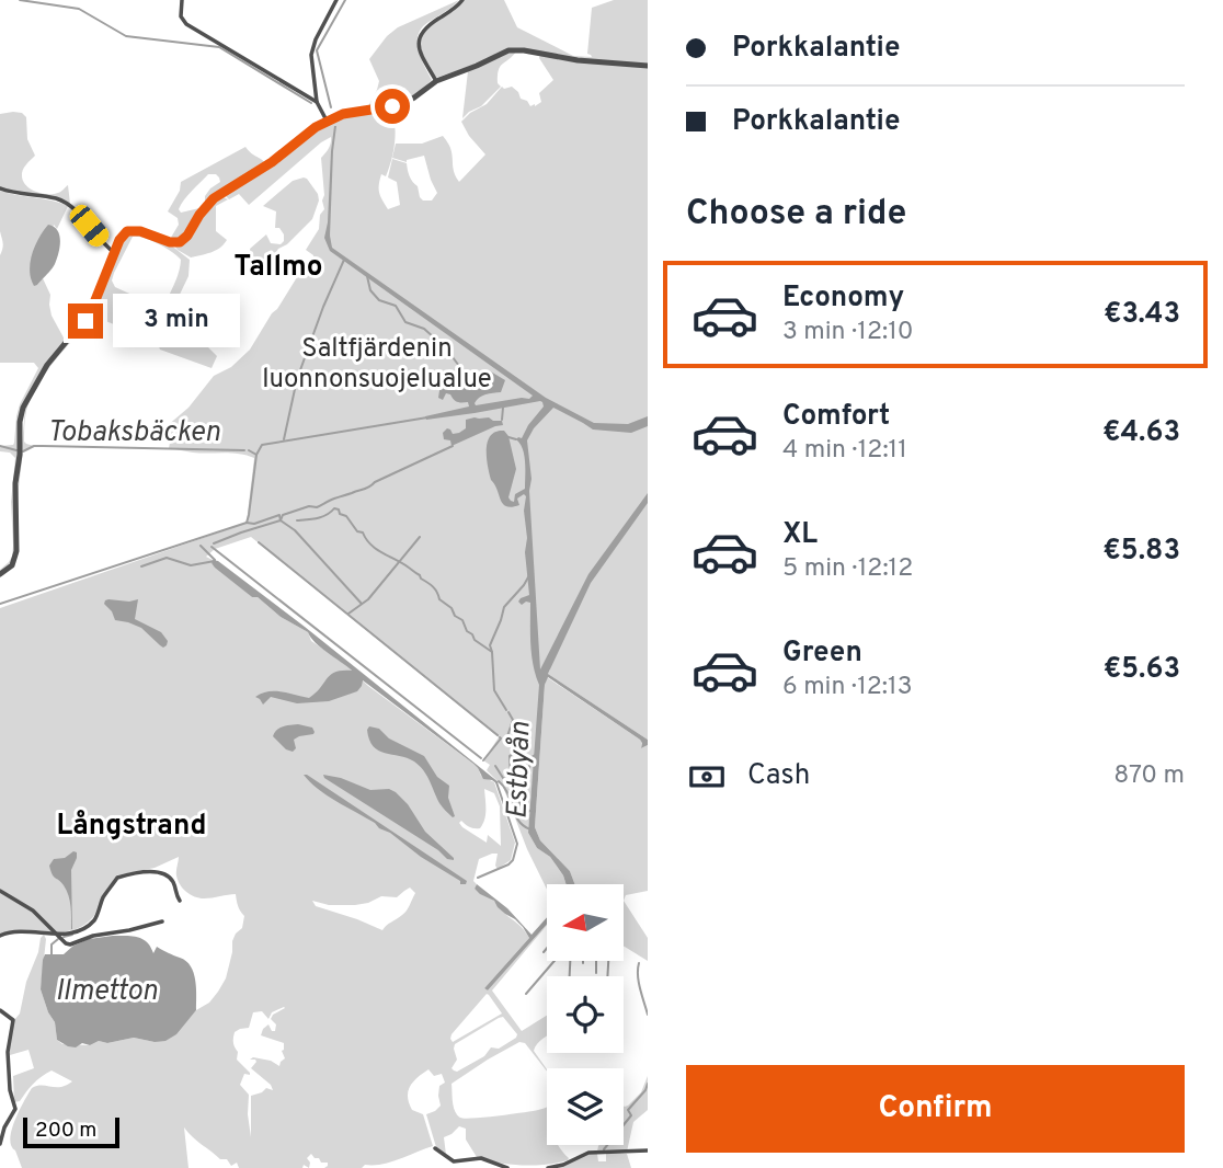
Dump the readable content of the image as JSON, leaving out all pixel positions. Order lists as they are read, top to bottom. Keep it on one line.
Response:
{"districts":["Tallmo","Långstrand"],"water":["Tobaksbäcken","Estbyån","Ilmetton"],"parks":["Saltfjärdenin luonnonsuojelualue"],"scale_bar":"200 m","north":"left","page":{"banner":["Porkkalantie","Porkkalantie"],"heading":"Choose a ride","list":[{"name":"Economy","note":"3 min · 12:10","value":"€3.43"},{"name":"Comfort","note":"4 min · 12:11","value":"€4.63"},{"name":"XL","note":"5 min · 12:12","value":"€5.83"},{"name":"Green","note":"6 min · 12:13","value":"€5.63"}],"bubble":"3 min","pay":["Cash","870 m"],"buttons":"Confirm","scale":"200 m"}}
